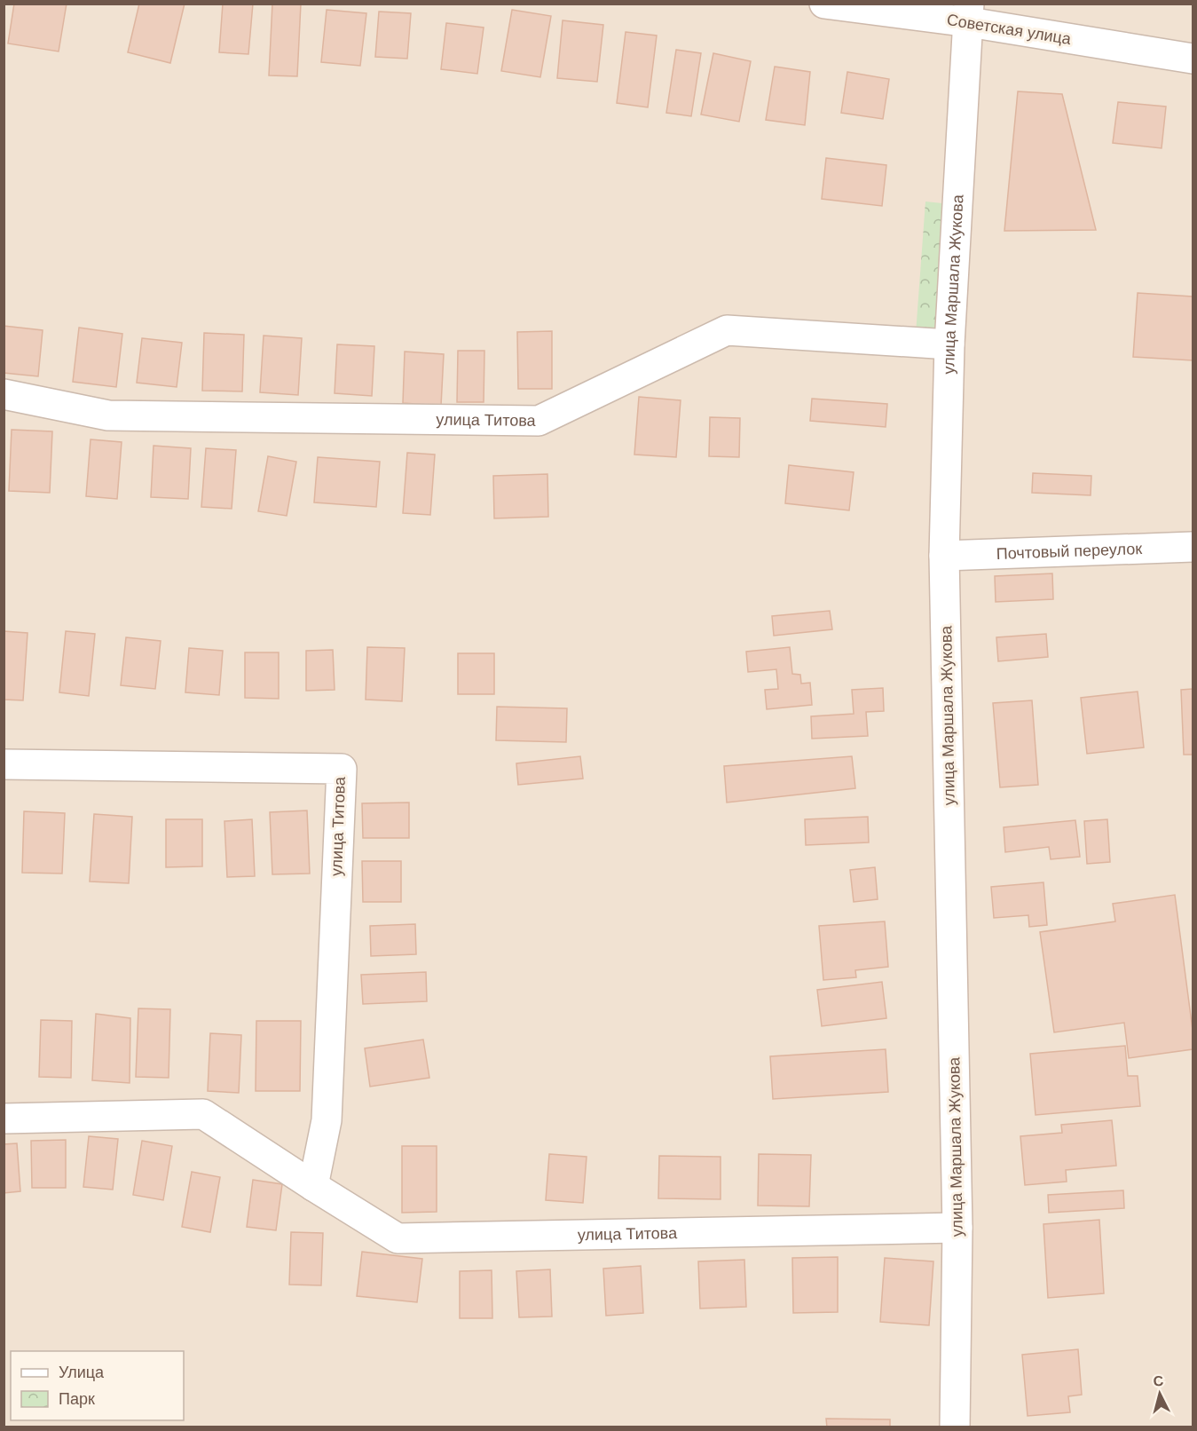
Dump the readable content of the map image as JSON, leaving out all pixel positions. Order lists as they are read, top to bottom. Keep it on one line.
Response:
{"streets":{"street":["Советская улица","улица Маршала Жукова","улица Титова","Почтовый переулок"]},"crossings":[["Советская улица","улица Маршала Жукова"],["улица Маршала Жукова","улица Титова"],["улица Маршала Жукова","Почтовый переулок"]],"legend":["Улица","Парк"],"north":"top"}
